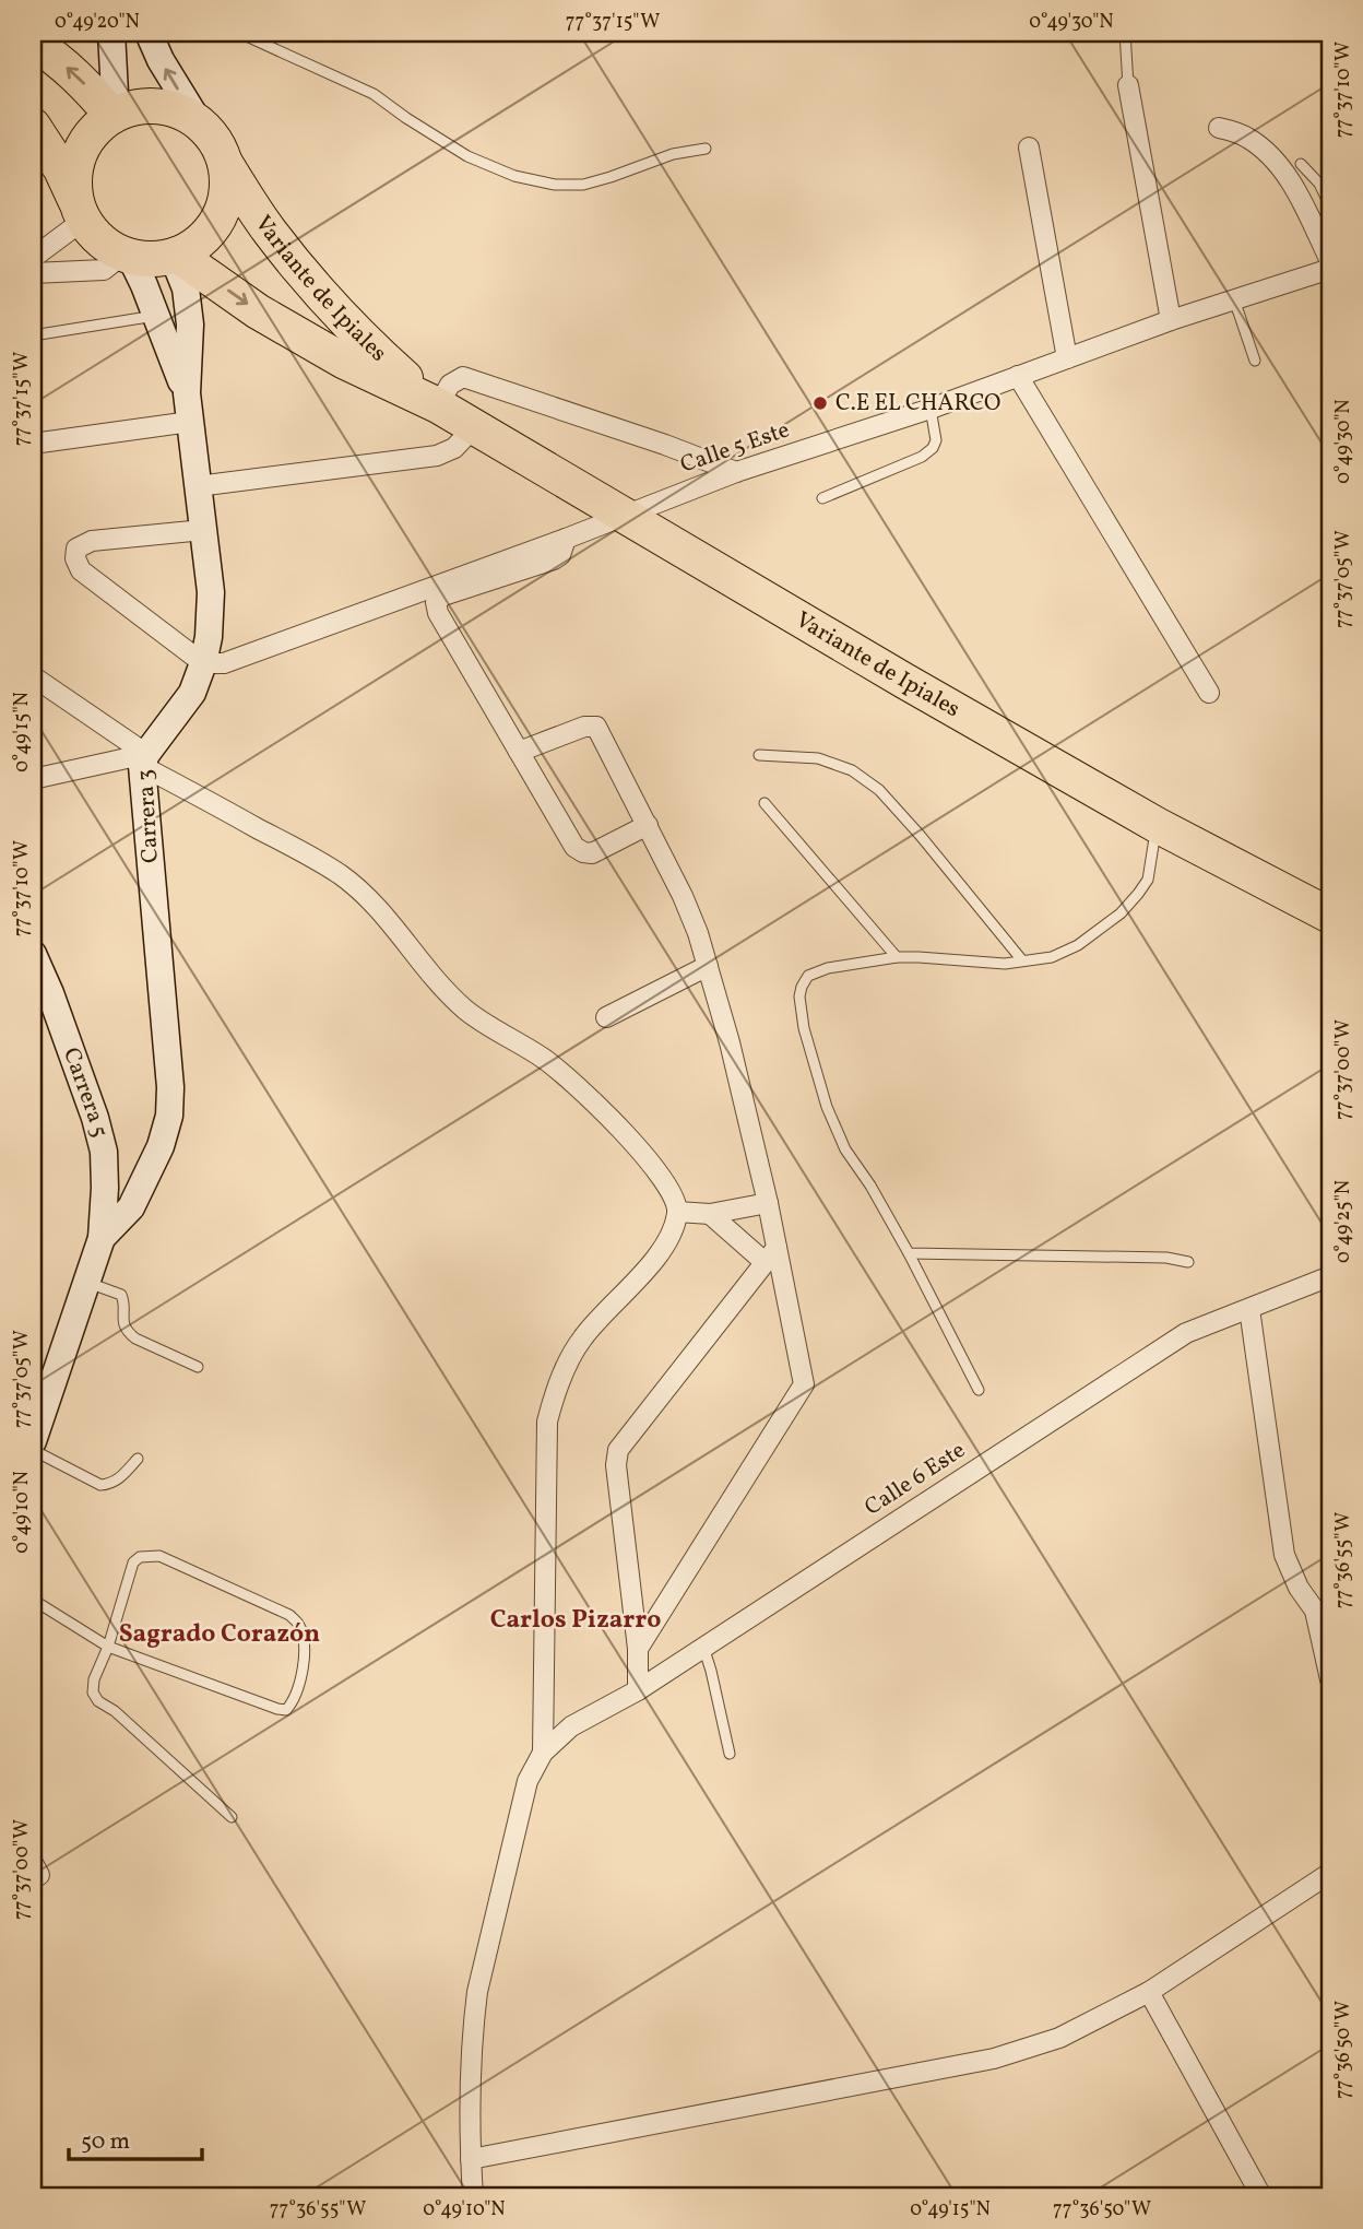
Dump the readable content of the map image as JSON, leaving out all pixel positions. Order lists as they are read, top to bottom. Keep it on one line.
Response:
{"streets":{"highway":["Variante de Ipiales"],"street":["Calle 5 Este","Carrera 3","Carrera 5","Calle 6 Este"]},"crossings":[["Variante de Ipiales","Calle 5 Este"],["Variante de Ipiales","Carrera 3"],["Calle 5 Este","Carrera 3"],["Carrera 3","Carrera 5"]],"districts":["Carlos Pizarro","Sagrado Corazón"],"places":["C.E EL CHARCO"],"scale_bar":"50 m","coordinates":["0°49'20\"N","77°37'15\"W","0°49'30\"N","77°37'10\"W","77°37'05\"W","0°49'15\"N","77°37'00\"W","0°49'25\"N","0°49'10\"N","77°36'55\"W","77°36'50\"W"]}
